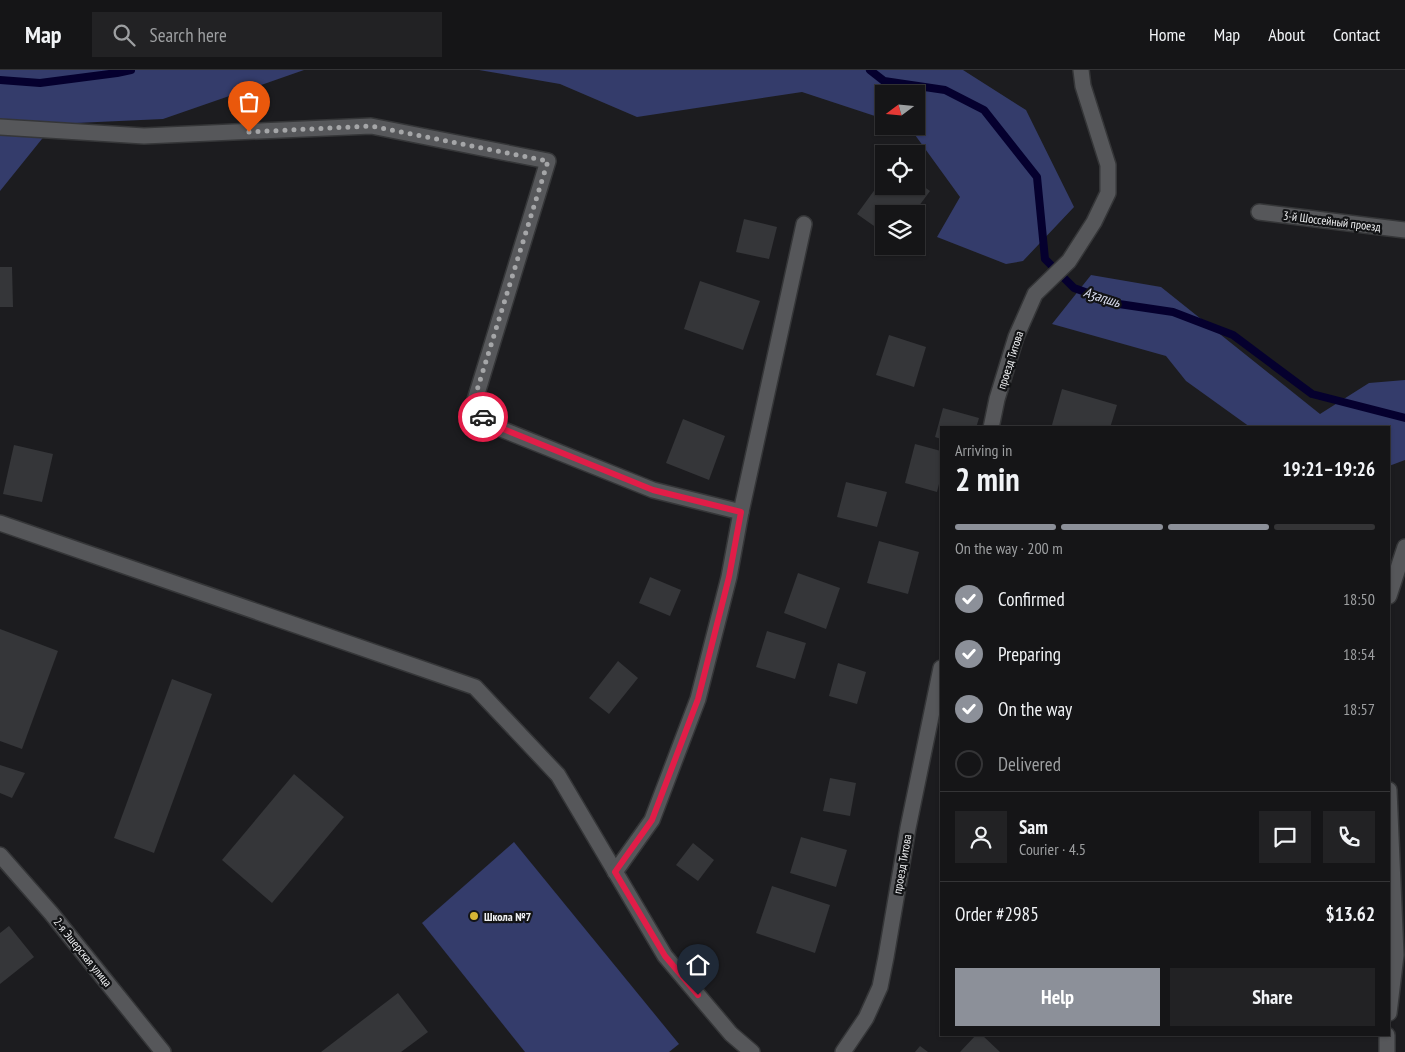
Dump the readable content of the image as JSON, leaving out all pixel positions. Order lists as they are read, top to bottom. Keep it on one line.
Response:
{"streets":{"street":["3-й Шоссейный проезд","проезд Титова","2-я Эшерская улица"]},"water":["Аӡаԥшь"],"places":["Школа №7"],"north":"left","page":{"header":"Map","search":"Search here","nav":["Home","Map","About","Contact"],"heading":["2 min","Arriving in","19:21–19:26"],"panel":["Sam","Courier · 4.5","Order #2985","$13.62"],"bar":"On the way · 200 m","list":[["Confirmed","18:50"],["Preparing","18:54"],["On the way","18:57"],"Delivered"],"buttons":["Help","Share"]}}
